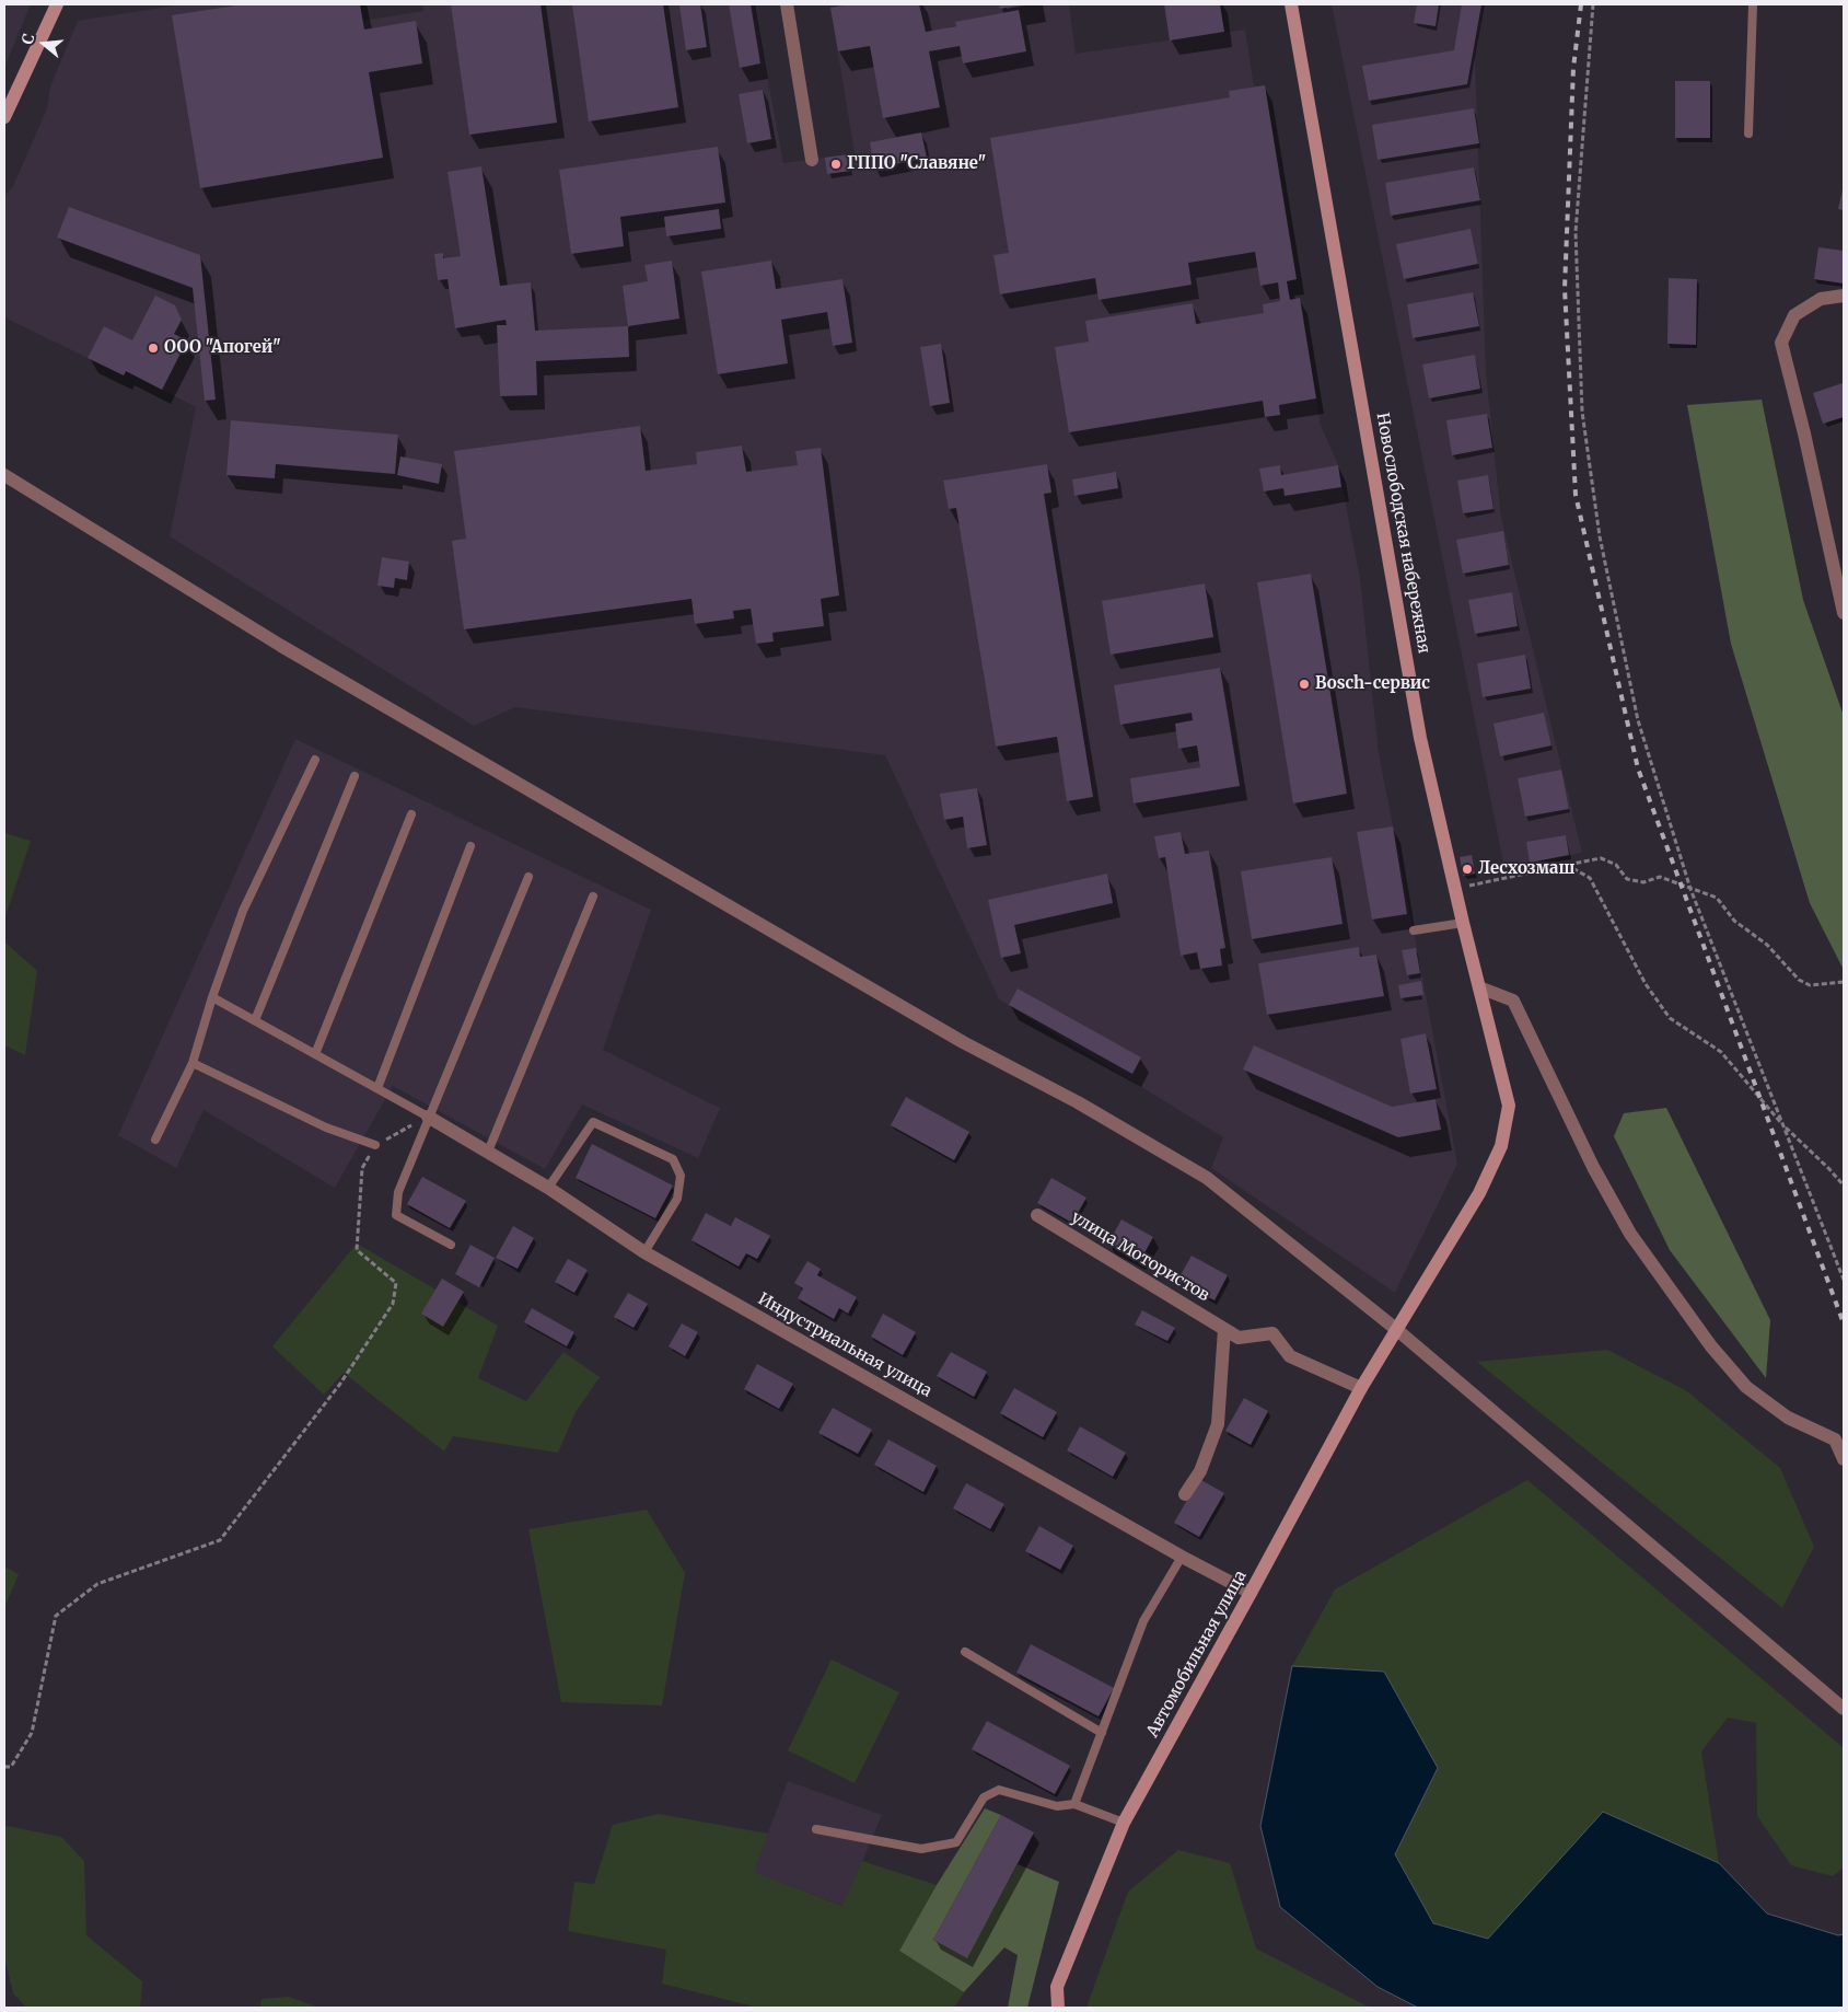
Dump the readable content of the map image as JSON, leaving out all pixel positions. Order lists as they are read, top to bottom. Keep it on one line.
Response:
{"streets":{"street":["Новослободская набережная","улица Мотористов","Индустриальная улица","Автомобильная улица"]},"crossings":[["Новослободская набережная","Автомобильная улица"],["улица Мотористов","Автомобильная улица"],["Индустриальная улица","Автомобильная улица"]],"places":["ГППО \"Славяне\"","ООО \"Апогей\"","Bosch-сервис","Лесхозмаш"],"north":"left"}
